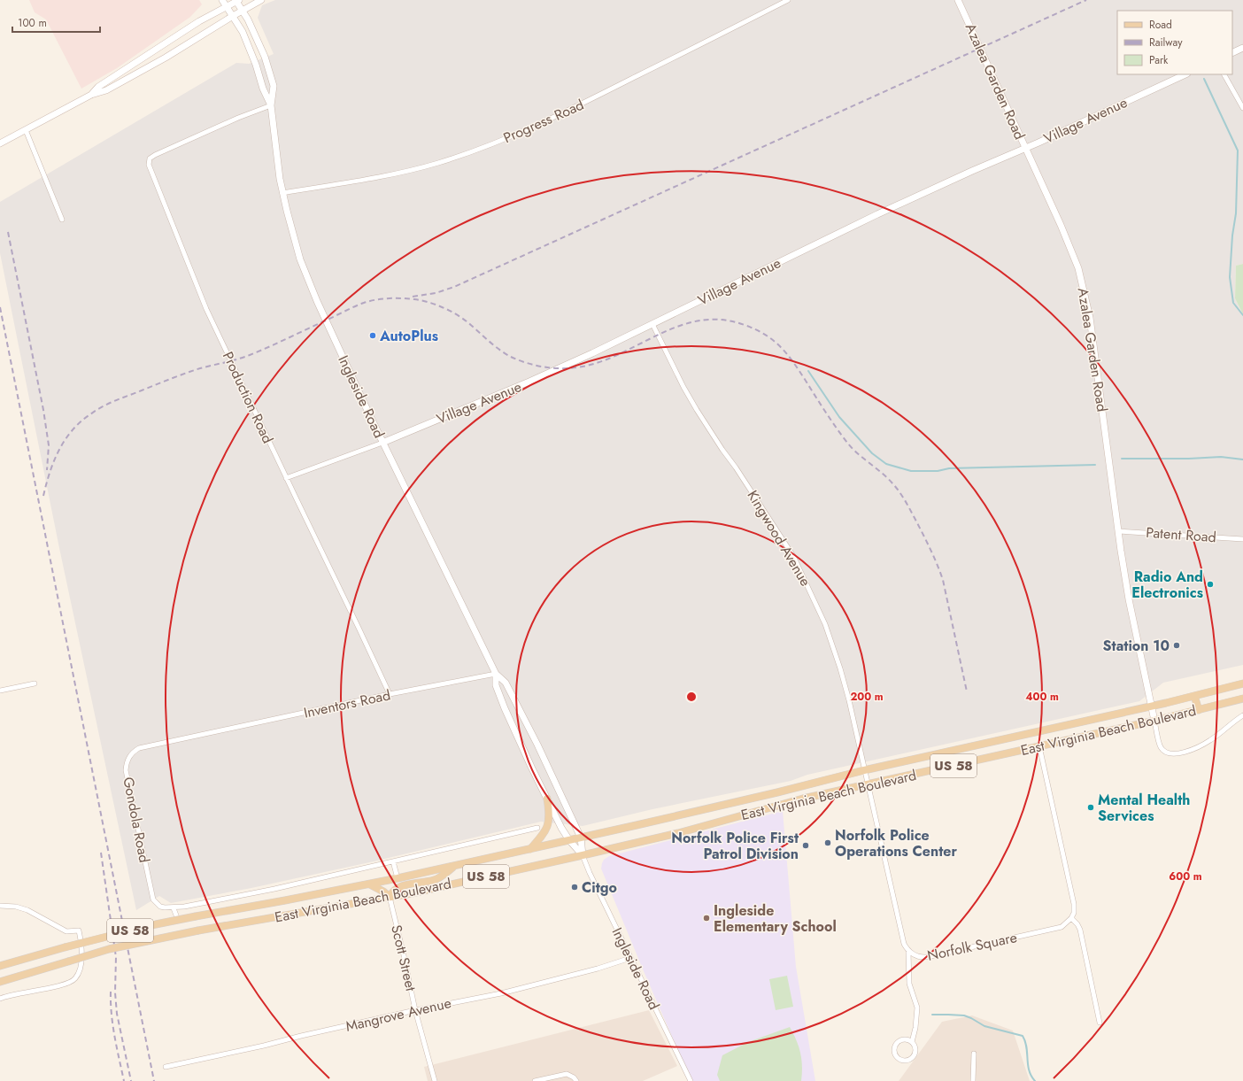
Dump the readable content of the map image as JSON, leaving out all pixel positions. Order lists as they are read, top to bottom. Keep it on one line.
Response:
{"streets":{"main road":["East Virginia Beach Boulevard","US 58"],"street":["Azalea Garden Road","Village Avenue","Progress Road","Ingleside Road","Production Road","Patent Road","Kingwood Avenue","Inventors Road","Gondola Road","Norfolk Square","Scott Street","Mangrove Avenue"]},"crossings":[["Azalea Garden Road","Village Avenue"],["Azalea Garden Road","Patent Road"],["Azalea Garden Road","East Virginia Beach Boulevard"],["Village Avenue","Ingleside Road"],["Village Avenue","Production Road"],["Village Avenue","Kingwood Avenue"],["Progress Road","Ingleside Road"],["Ingleside Road","Production Road"],["Ingleside Road","Inventors Road"],["Ingleside Road","East Virginia Beach Boulevard"],["Ingleside Road","Mangrove Avenue"],["Production Road","Inventors Road"],["Kingwood Avenue","East Virginia Beach Boulevard"],["Kingwood Avenue","Norfolk Square"],["Inventors Road","Gondola Road"],["East Virginia Beach Boulevard","Gondola Road"],["East Virginia Beach Boulevard","Norfolk Square"],["East Virginia Beach Boulevard","Scott Street"],["Scott Street","Mangrove Avenue"]],"places":["AutoPlus","Radio And Electronics","Station 10","Mental Health Services","Norfolk Police Operations Center","Norfolk Police First Patrol Division","Citgo","Ingleside Elementary School"],"legend":["Road","Railway","Park"],"scale_bar":"100 m","rings":["200 m","400 m","600 m"]}
